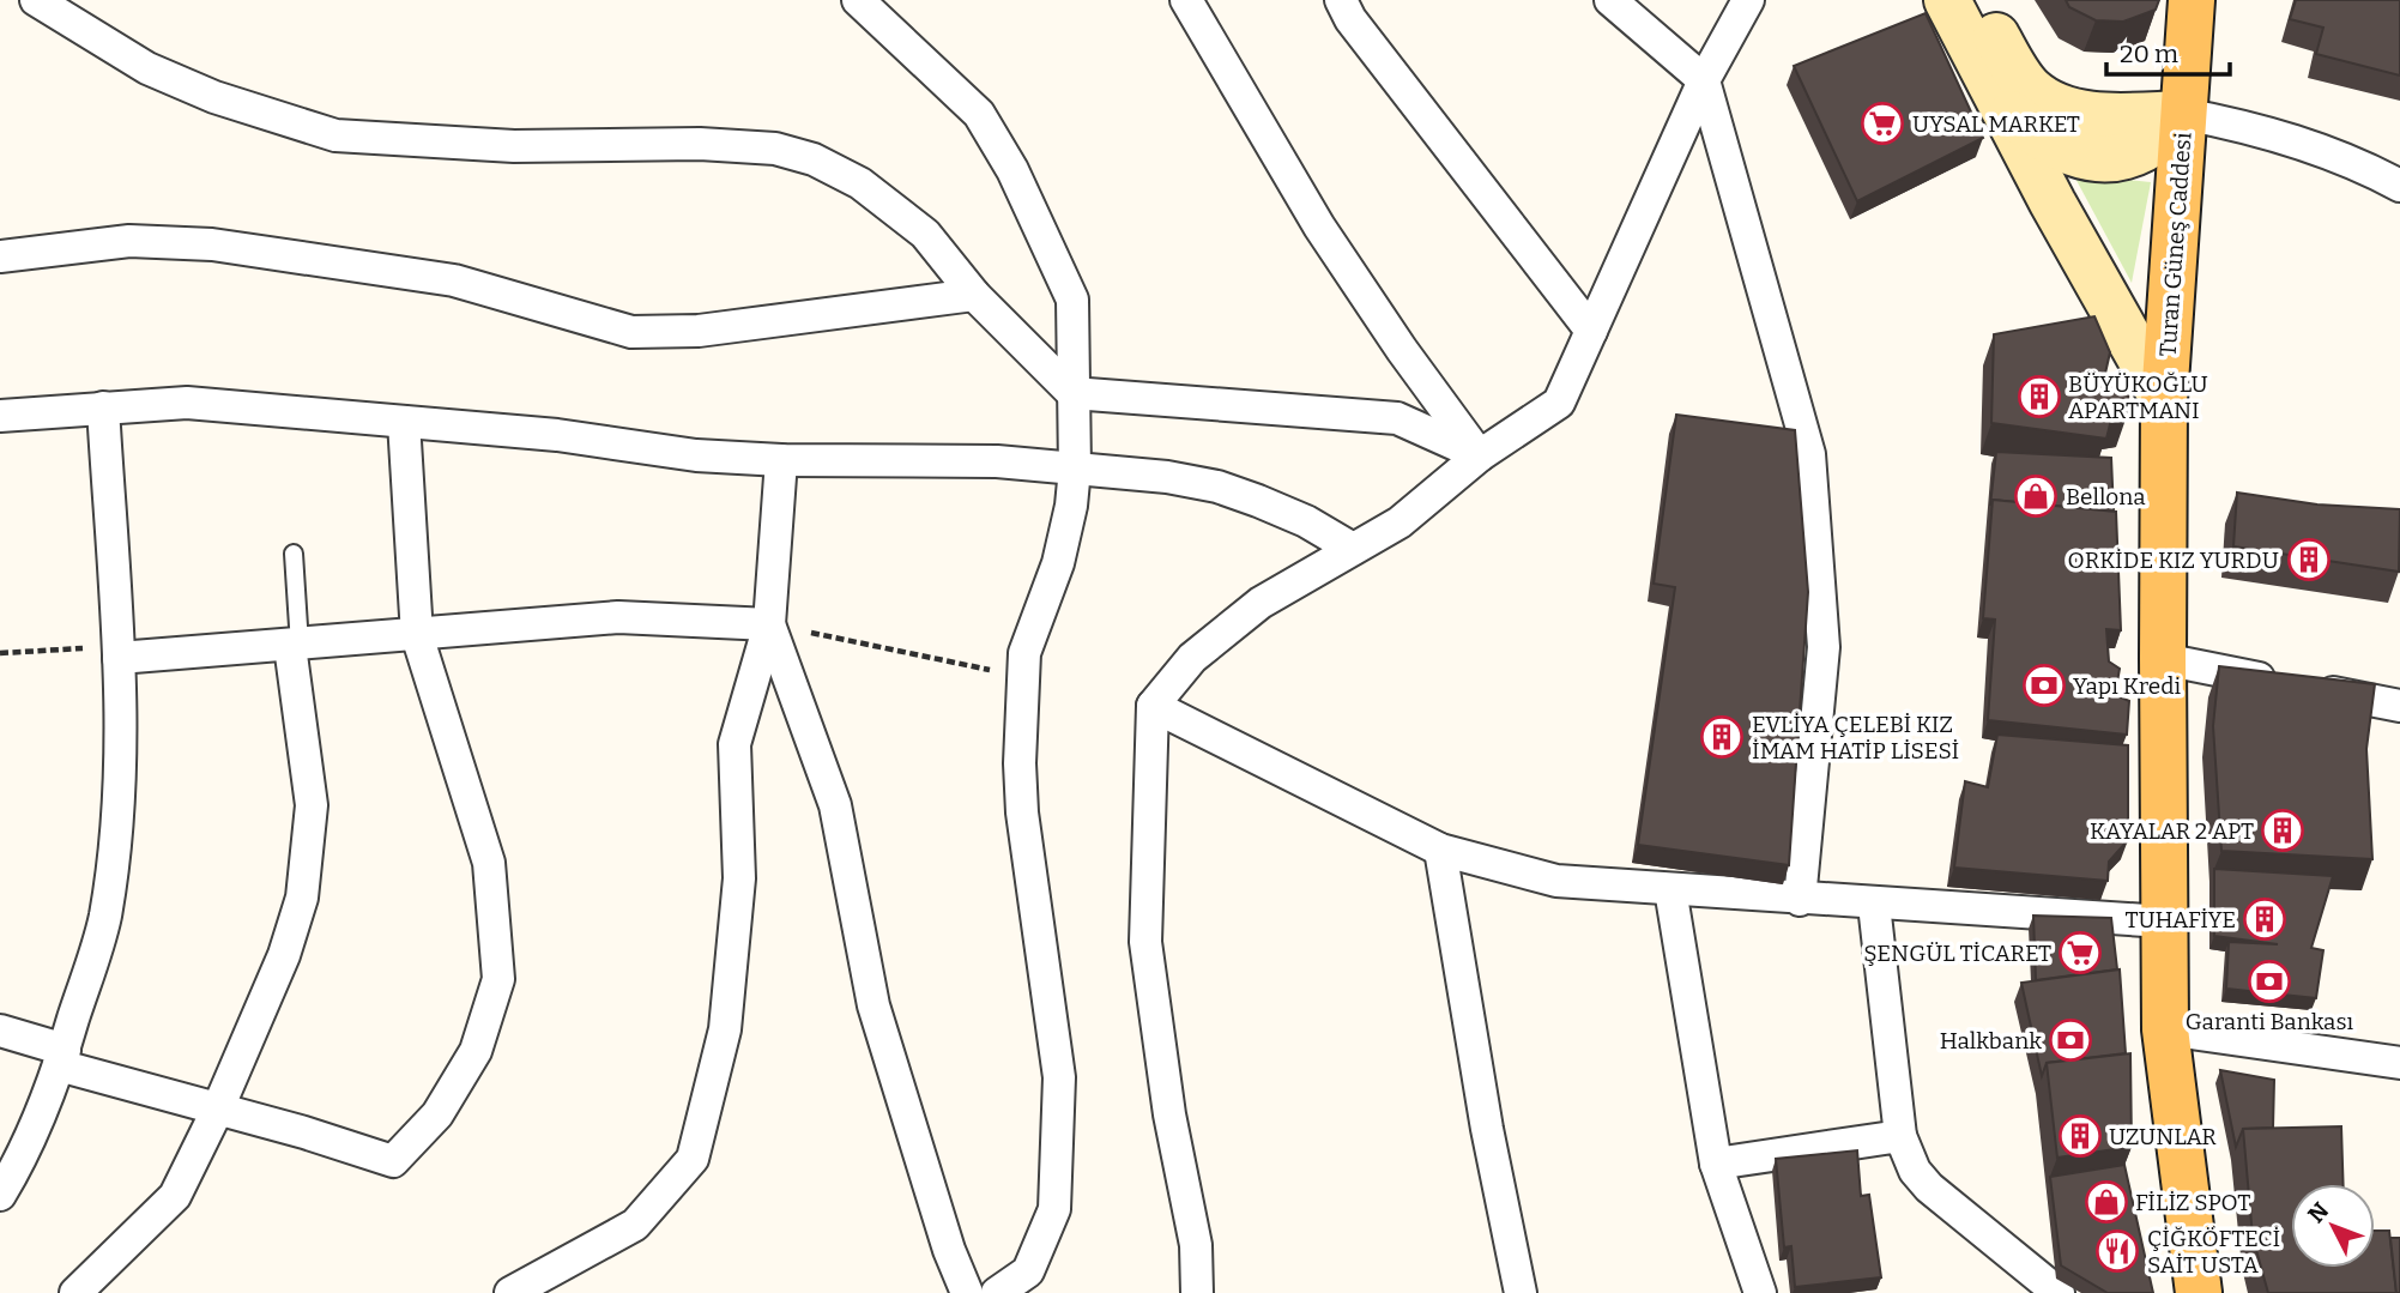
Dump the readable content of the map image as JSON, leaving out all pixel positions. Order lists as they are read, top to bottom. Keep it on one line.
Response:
{"streets":{"main road":["Turan Güneş Caddesi"]},"places":{"supermarket":["UYSAL MARKET","ŞENGÜL TİCARET"],"building":["BÜYÜKOĞLU APARTMANI","ORKİDE KIZ YURDU","EVLİYA ÇELEBİ KIZ İMAM HATİP LİSESİ","KAYALAR 2 APT","TUHAFİYE","UZUNLAR"],"shop":["Bellona","FİLİZ SPOT"],"bank":["Yapı Kredi","Garanti Bankası","Halkbank"],"restaurant":["ÇİĞKÖFTECİ SAİT USTA"]},"scale_bar":"20 m","north":"top left"}
